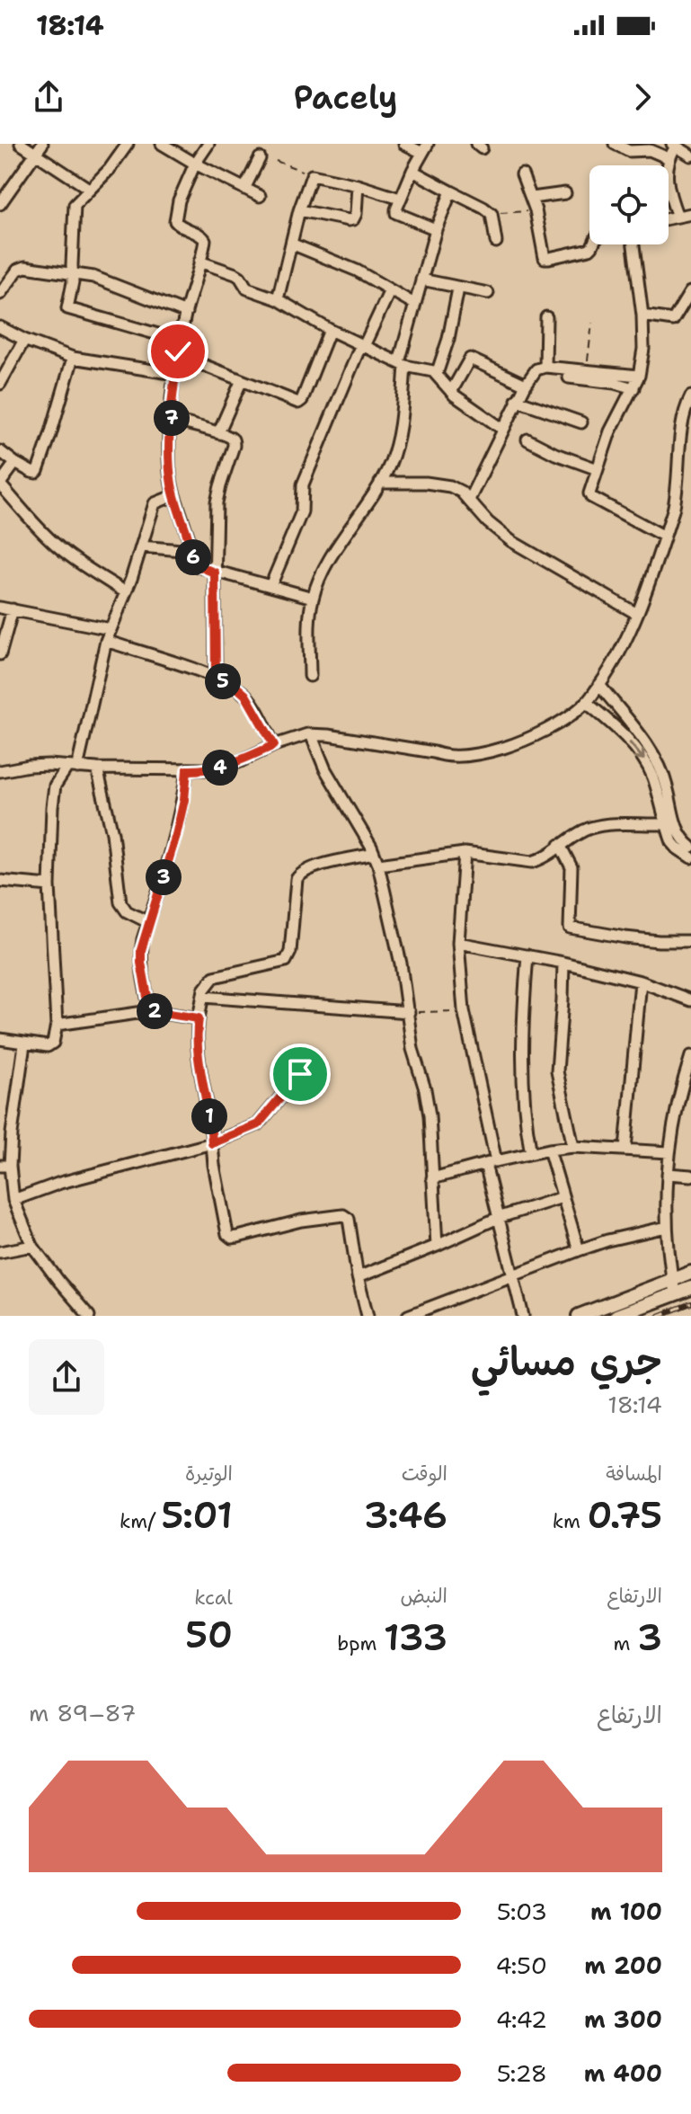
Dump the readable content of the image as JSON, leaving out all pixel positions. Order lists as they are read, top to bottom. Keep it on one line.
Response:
{"page":{"status":"18:14","header":"Pacely","pins":["7","6","5","4","3","2","1"],"heading":["جري مسائي","18:14"],"stats":[["المسافة","0.75 km"],["الوقت","3:46"],["الوتيرة","5:01 /km"],["الارتفاع","3 m"],["النبض","133 bpm"],["kcal","50"]],"chart":["الارتفاع","87–89 m"],"list":[{"name":"100 m","note":"5:03"},{"name":"200 m","note":"4:50"},{"name":"300 m","note":"4:42"},{"name":"400 m","note":"5:28"}]}}
